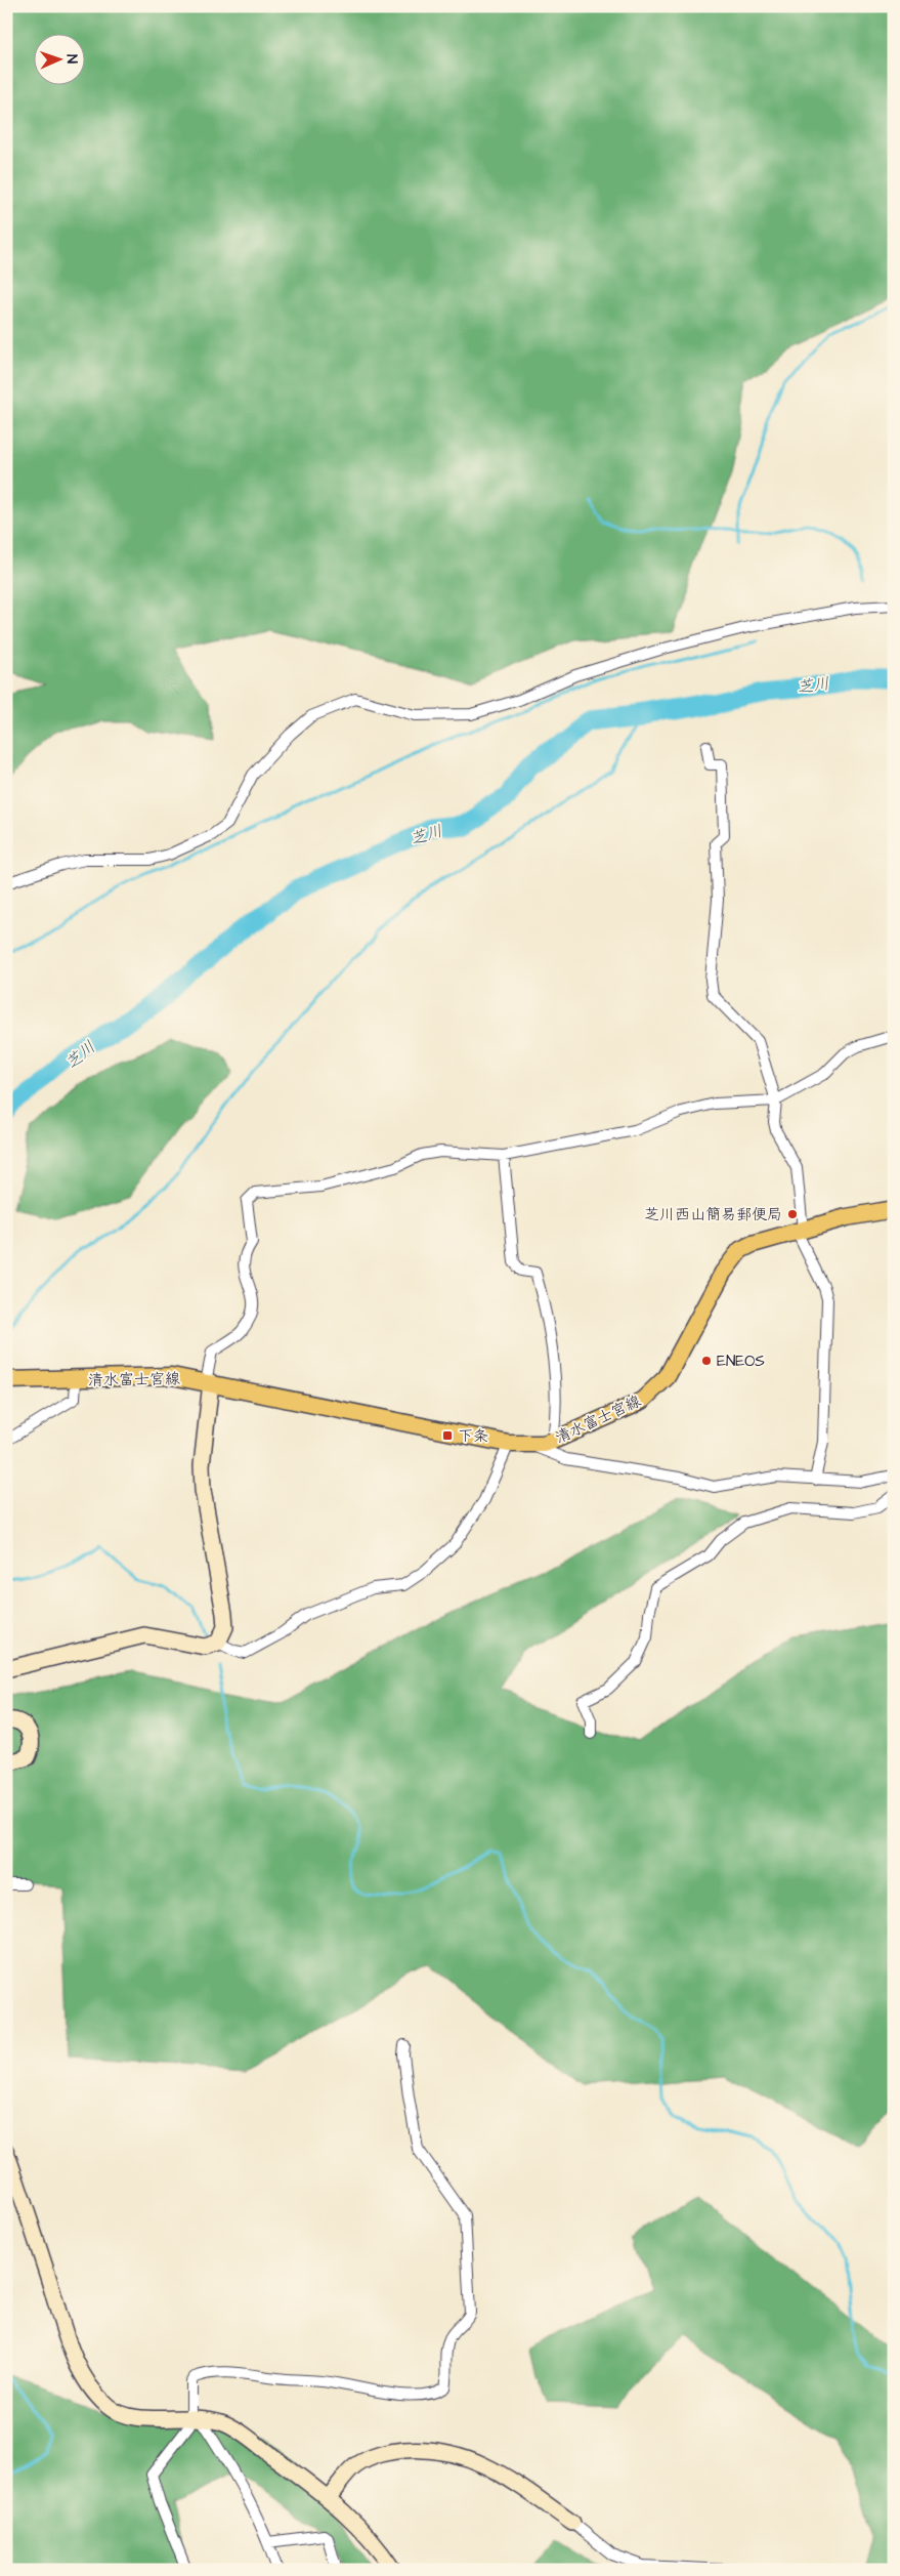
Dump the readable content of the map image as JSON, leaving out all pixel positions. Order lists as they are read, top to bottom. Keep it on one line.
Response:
{"streets":{"main road":["清水富士宮線"]},"water":["芝川"],"places":{"other":["芝川西山簡易郵便局","ENEOS"],"transit":["下条"]},"north":"right"}
